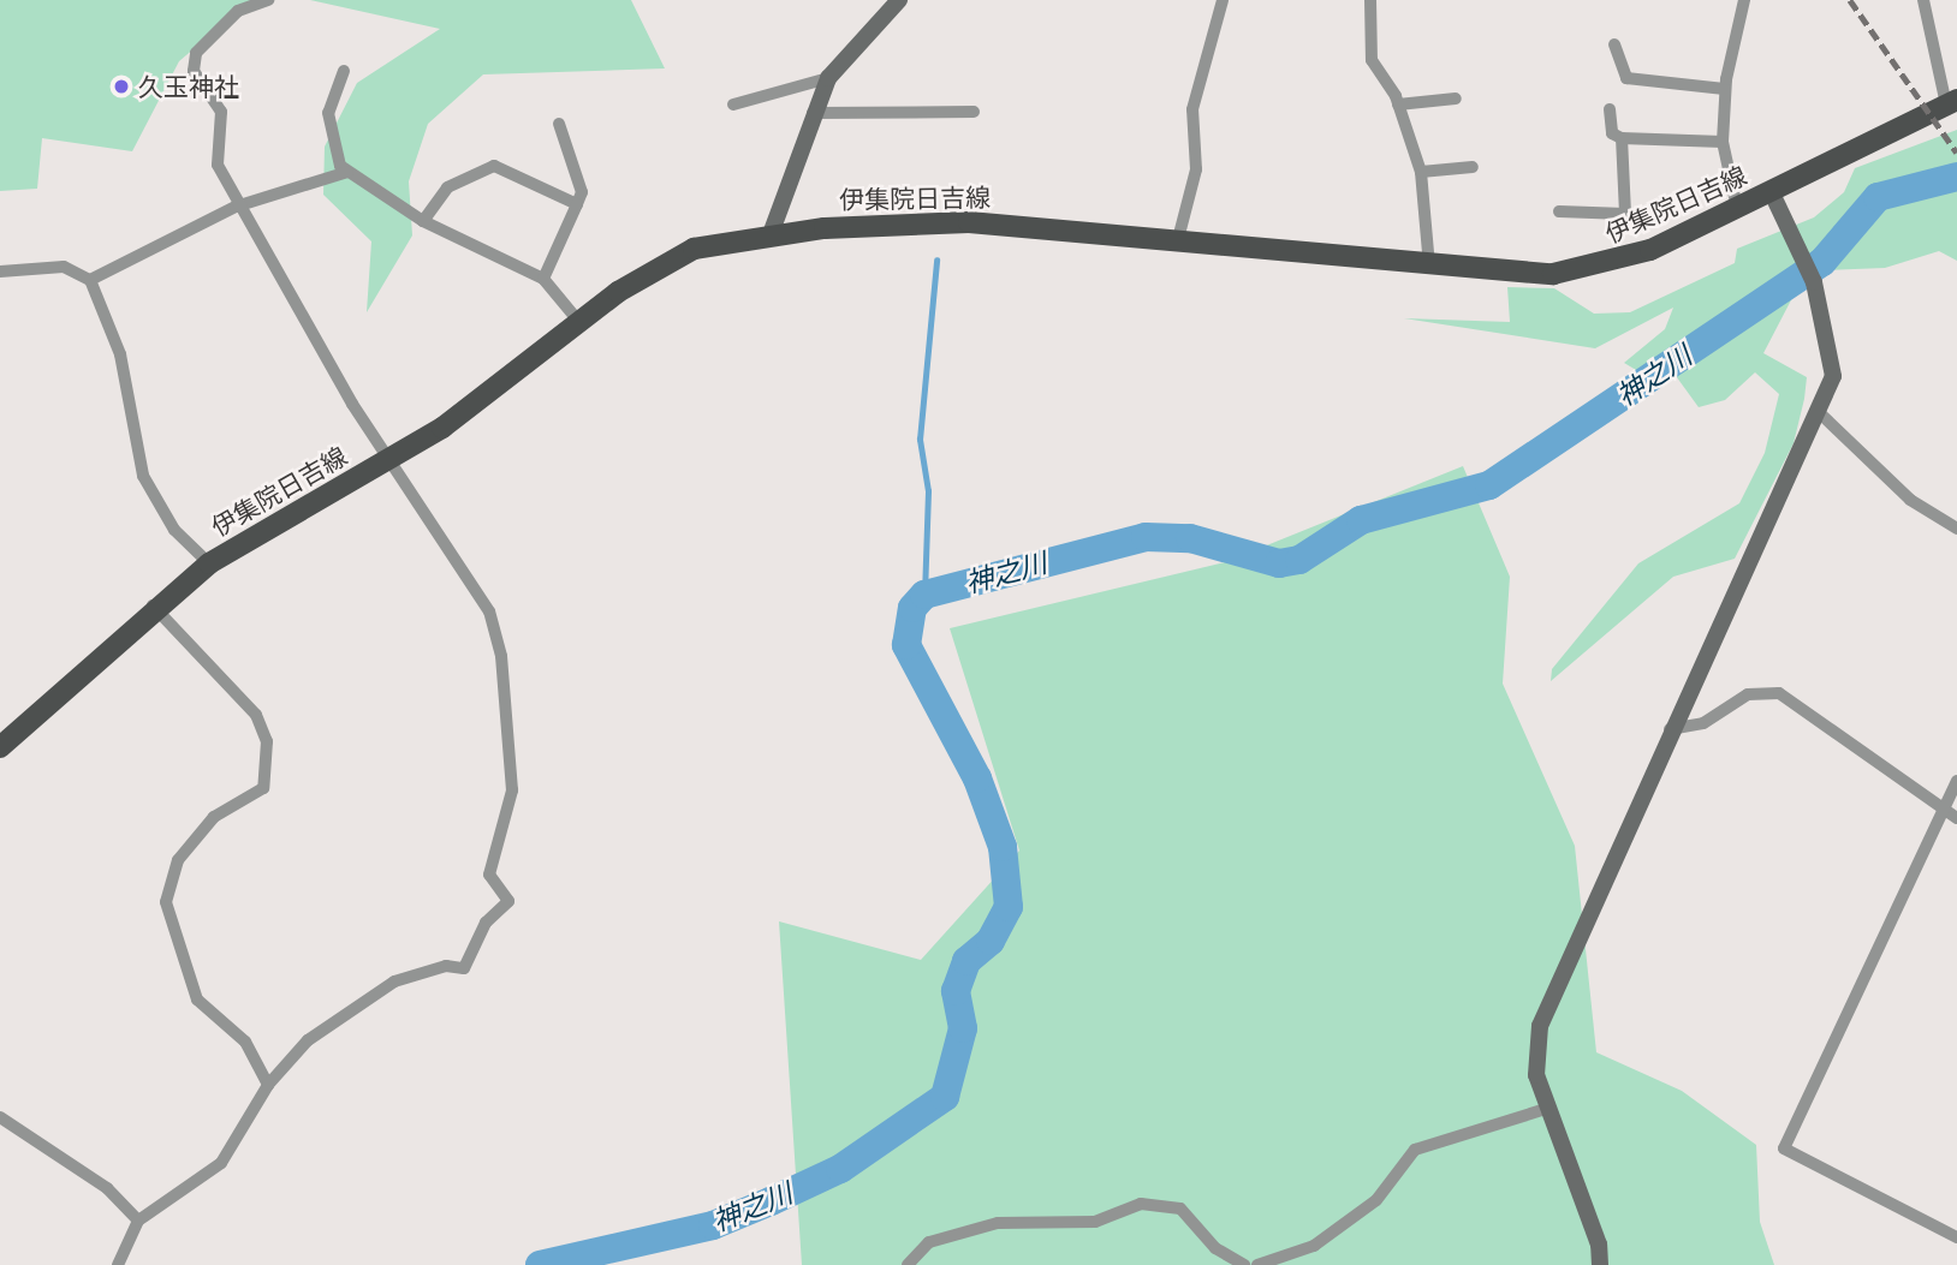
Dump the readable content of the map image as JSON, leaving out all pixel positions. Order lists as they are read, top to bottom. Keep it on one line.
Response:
{"streets":{"main road":["伊集院日吉線"]},"water":["神之川"],"places":["久玉神社"]}
